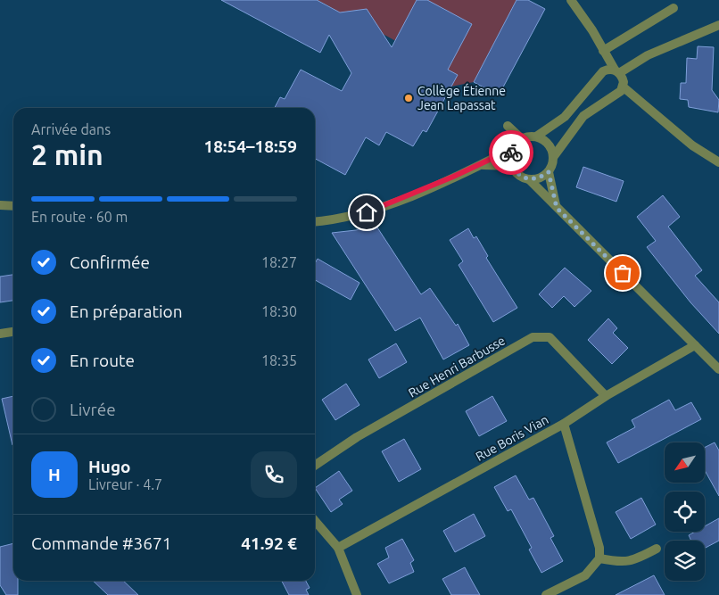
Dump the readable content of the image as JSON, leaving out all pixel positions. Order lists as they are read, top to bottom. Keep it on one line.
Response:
{"streets":{"street":["Rue Henri Barbusse","Rue Boris Vian"]},"crossings":[["Rue Henri Barbusse","Rue Boris Vian"]],"places":["Collège Étienne Jean Lapassat"],"north":"bottom left","page":{"heading":["2 min","Arrivée dans","18:54–18:59"],"panel":["Hugo","Livreur · 4.7","Commande #3671","41.92 €"],"bar":"En route · 60 m","list":[["Confirmée","18:27"],["En préparation","18:30"],["En route","18:35"],"Livrée"],"round":"H"}}
